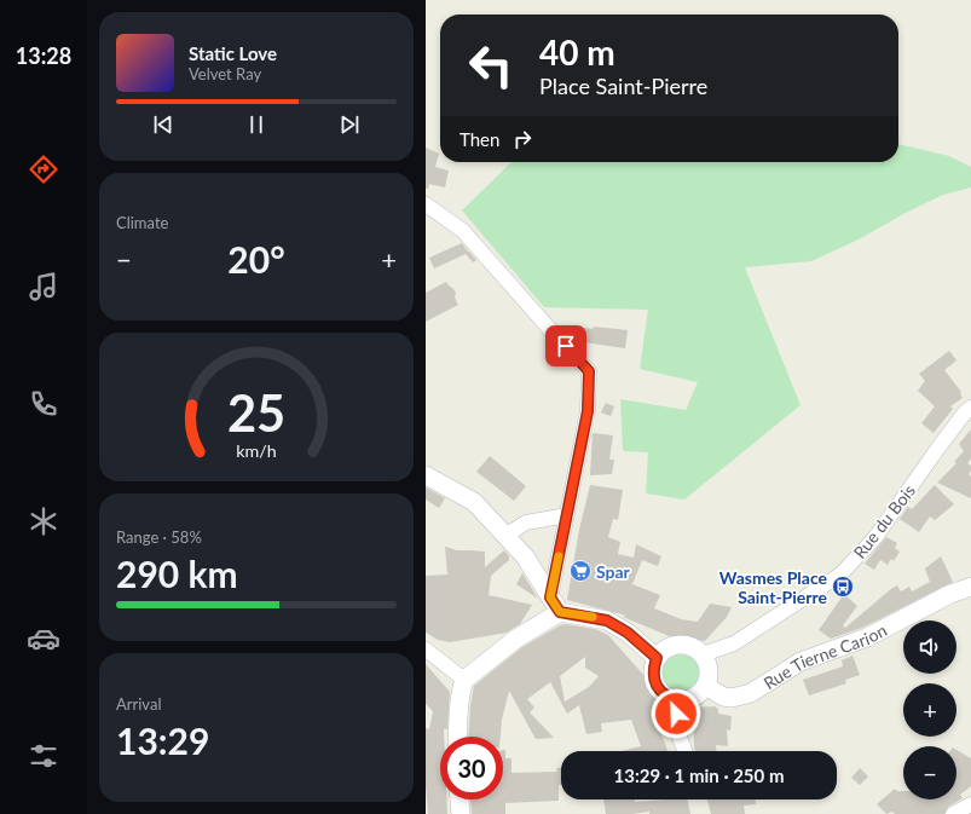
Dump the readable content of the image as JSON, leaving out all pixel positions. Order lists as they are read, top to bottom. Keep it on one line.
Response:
{"streets":{"street":["Rue du Bois","Rue Tierne Carion"]},"crossings":[["Rue du Bois","Rue Tierne Carion"]],"places":{"supermarket":["Spar"],"bus stop":["Wasmes Place Saint-Pierre"]},"page":{"tabs":"13:28","turn":["40 m","Place Saint-Pierre"],"song":["Static Love","Velvet Ray"],"then":"Then","tile":["Climate",["Range · 58%","290 km"],["Arrival","13:29"]],"heat":["−","20°","+"],"map_buttons":["+","−"],"limit":"30","trip":"13:29 · 1 min · 250 m","gauge":["25","km/h"]}}
